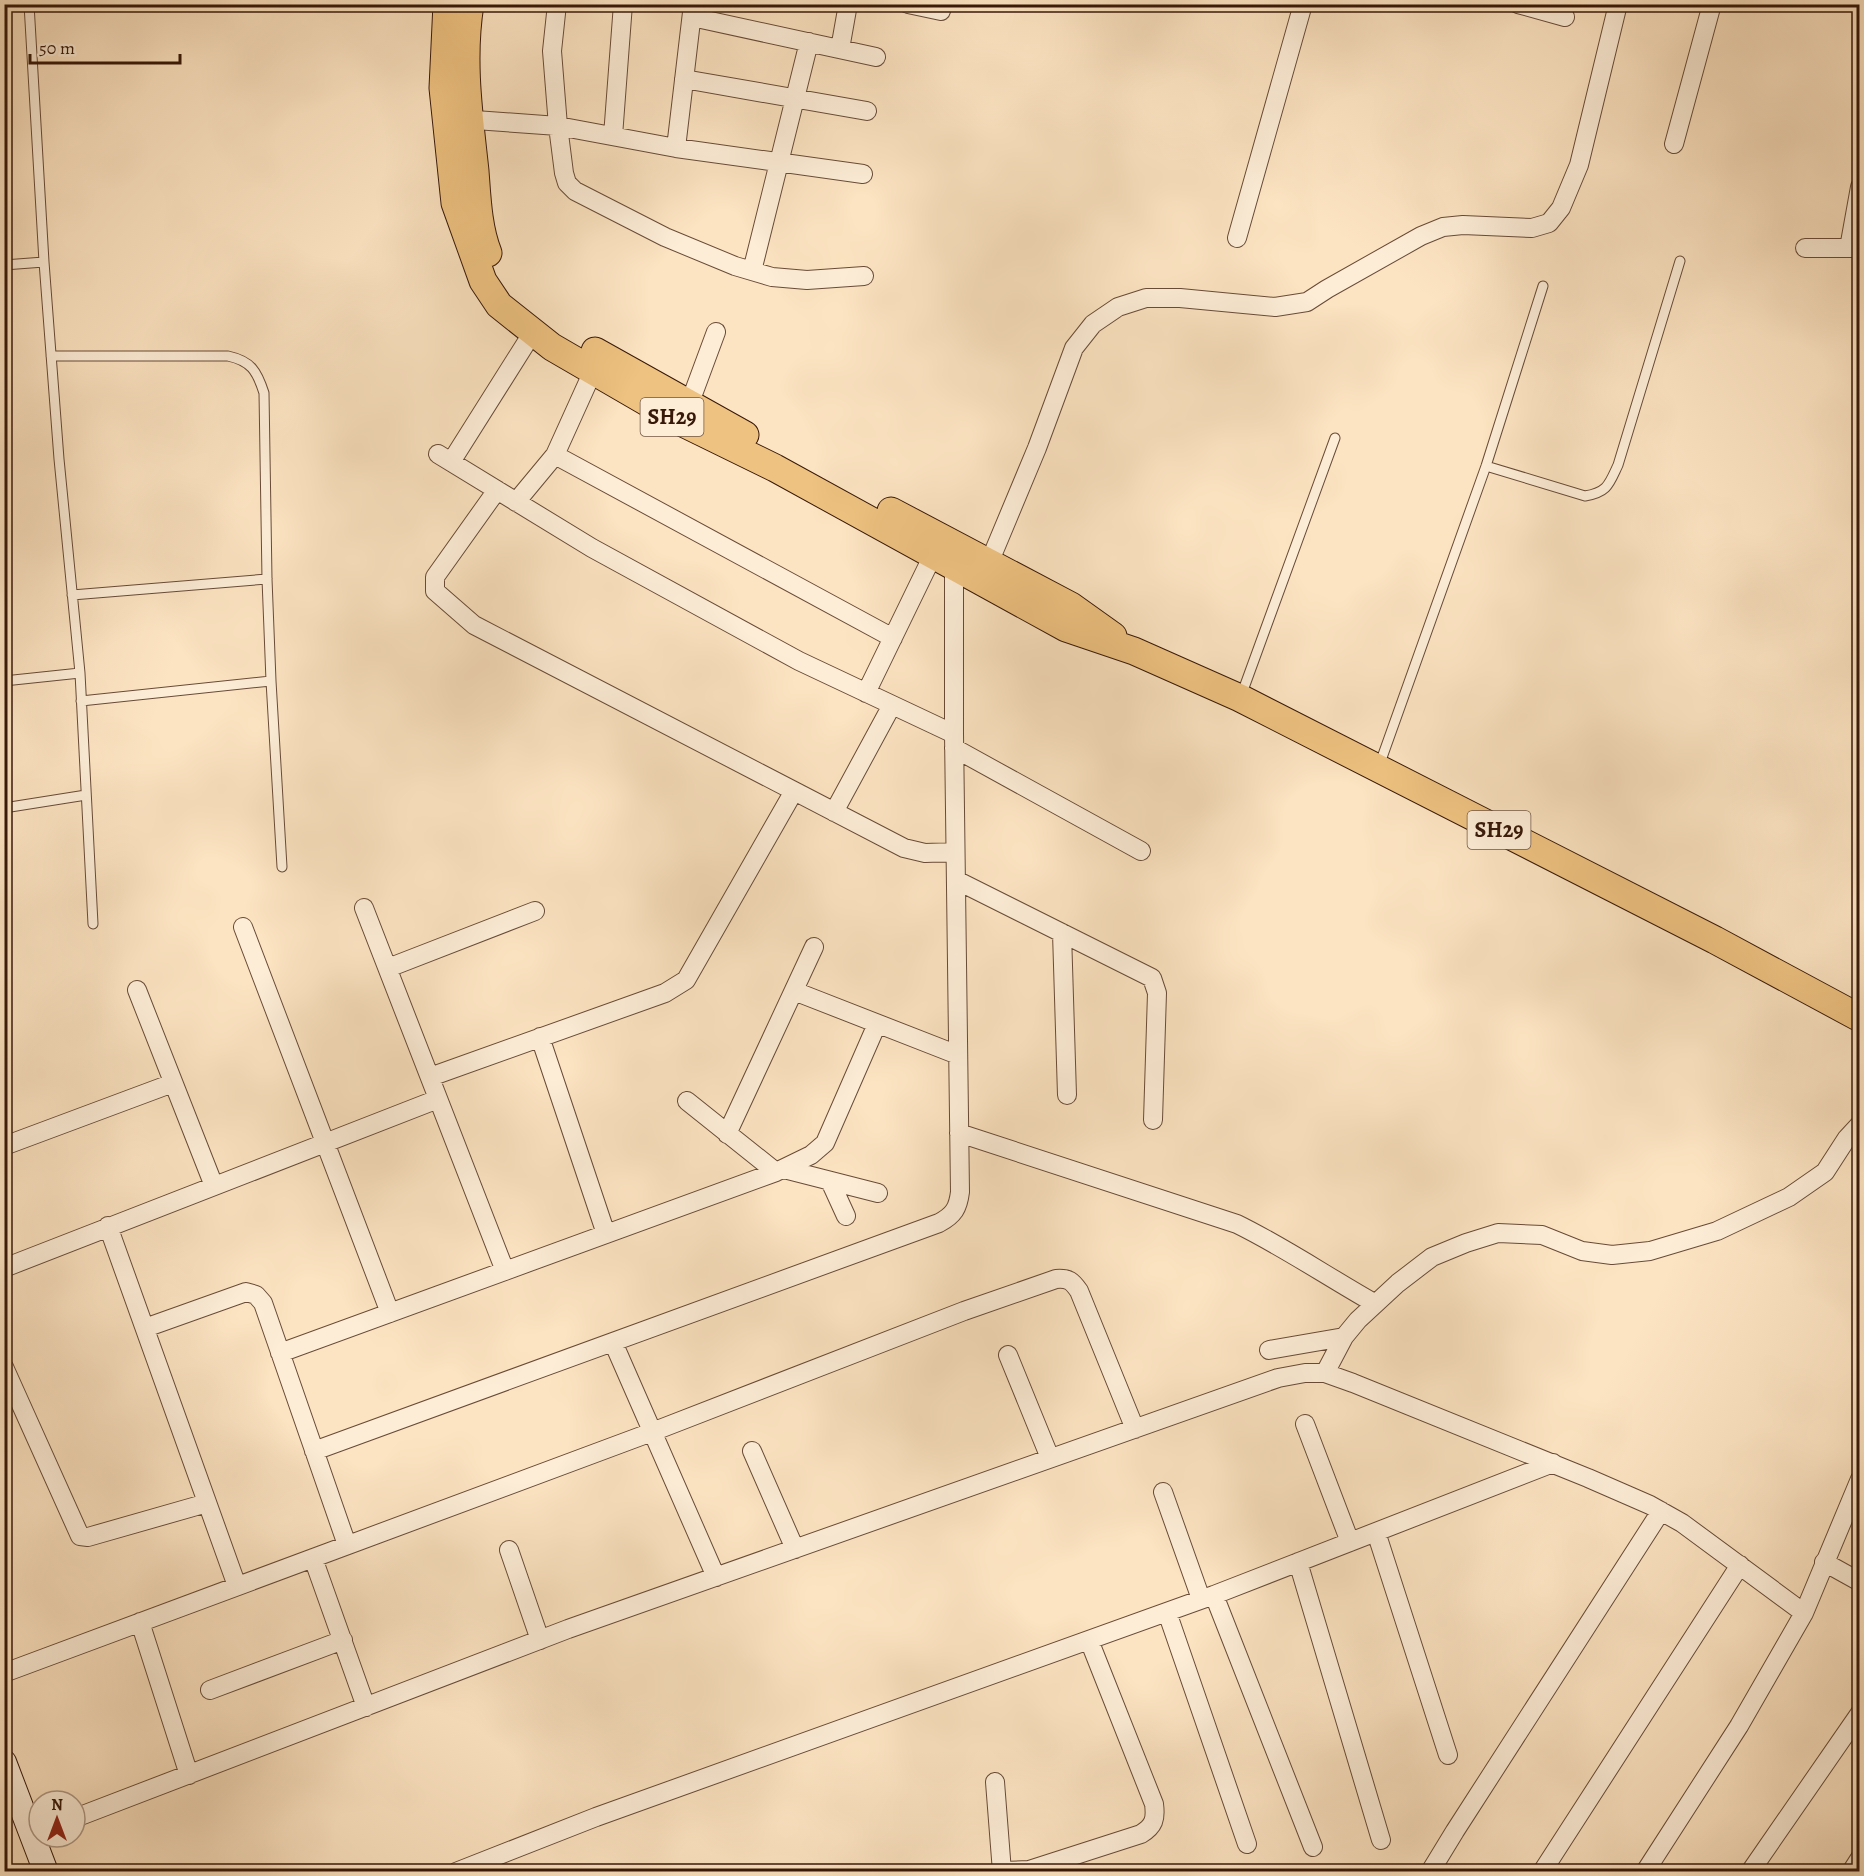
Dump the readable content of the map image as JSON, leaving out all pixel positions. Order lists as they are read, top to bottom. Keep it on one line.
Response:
{"streets":{"main road":["SH29"]},"scale_bar":"50 m","north":"top"}
